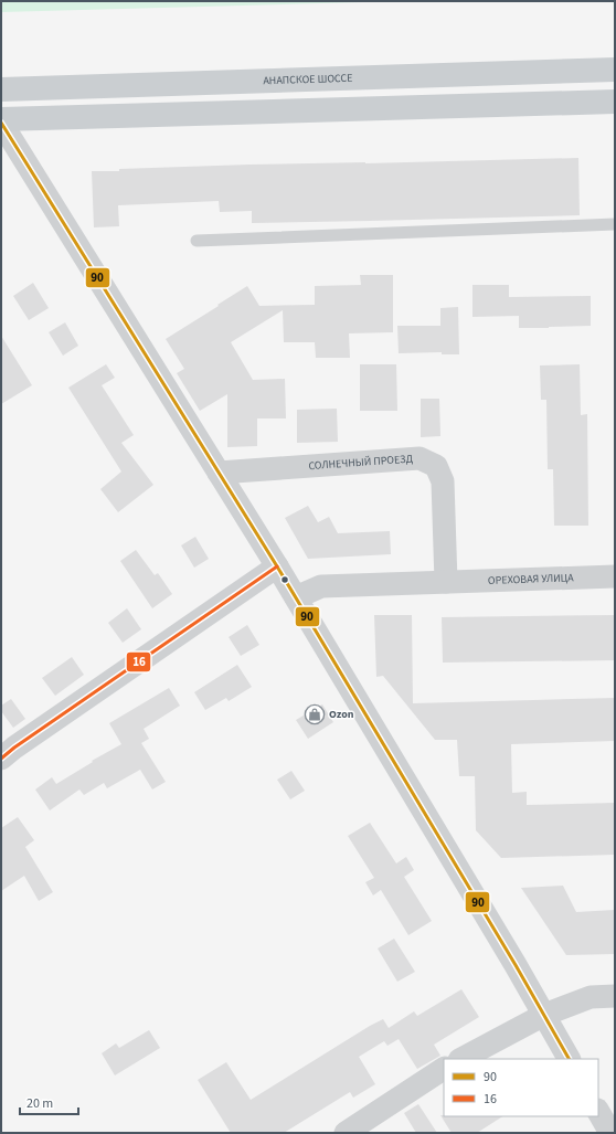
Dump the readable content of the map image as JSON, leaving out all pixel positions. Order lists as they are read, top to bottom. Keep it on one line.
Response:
{"streets":{"main road":["АНАПСКОЕ ШОССЕ"],"street":["СОЛНЕЧНЫЙ ПРОЕЗД","ОРЕХОВАЯ УЛИЦА"]},"crossings":[["СОЛНЕЧНЫЙ ПРОЕЗД","ОРЕХОВАЯ УЛИЦА"]],"places":{"shop":["Ozon"]},"lines":["transit line 90","transit line 16"],"legend":["90","16"],"scale_bar":"20 m"}
